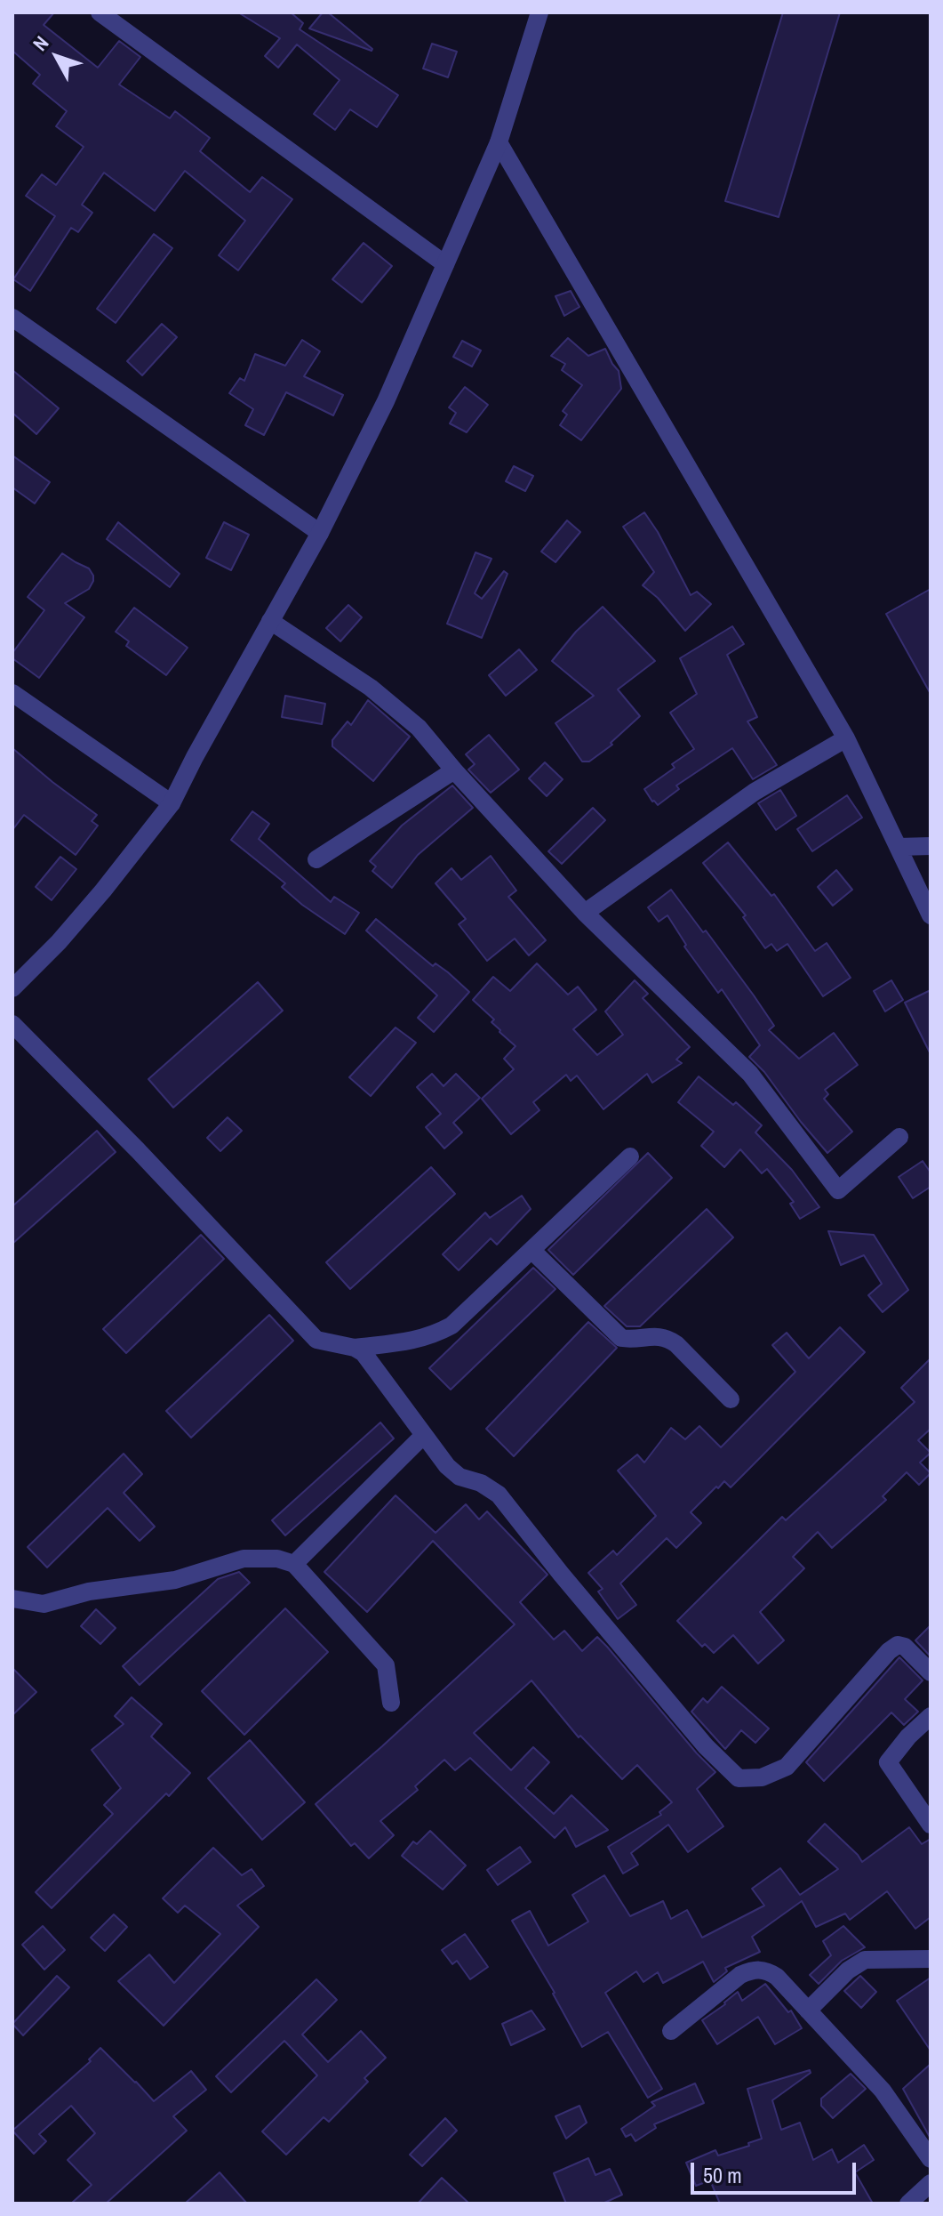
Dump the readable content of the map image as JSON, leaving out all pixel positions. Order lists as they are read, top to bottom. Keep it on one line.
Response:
{"scale_bar":"50 m","north":"top left"}
